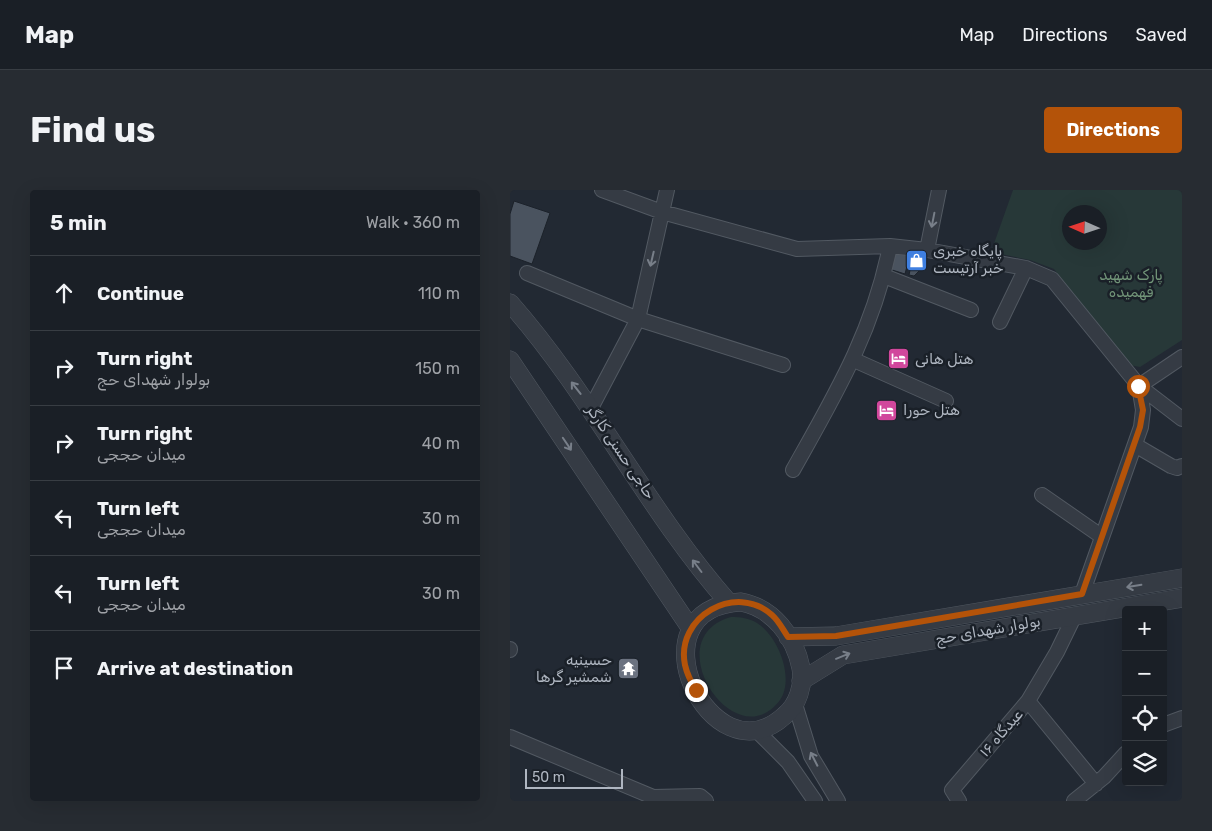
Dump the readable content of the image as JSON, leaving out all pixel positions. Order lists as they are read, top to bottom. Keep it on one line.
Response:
{"streets":{"street":["حاجی حسنی کارگر","بولوار شهدای حج","عیدگاه ۱۶"]},"crossings":[["حاجی حسنی کارگر","بولوار شهدای حج"]],"parks":["پارک شهید فهمیده"],"places":{"shop":["پایگاه خبری خبر آرتیست"],"hotel":["هتل هانی","هتل حورا"],"temple":["حسینیه شمشیر گرها"]},"scale_bar":"50 m","north":"left","page":{"header":"Map","nav":["Map","Directions","Saved"],"buttons":"Directions","title":"Find us","heading":["5 min","Walk · 360 m"],"list":[["Continue","110 m"],["Turn right","بولوار شهدای حج","150 m"],["Turn right","میدان حججی","40 m"],["Turn left","میدان حججی","30 m"],["Turn left","میدان حججی","30 m"],"Arrive at destination"],"map_buttons":["+","−"],"scale":"50 m"}}
